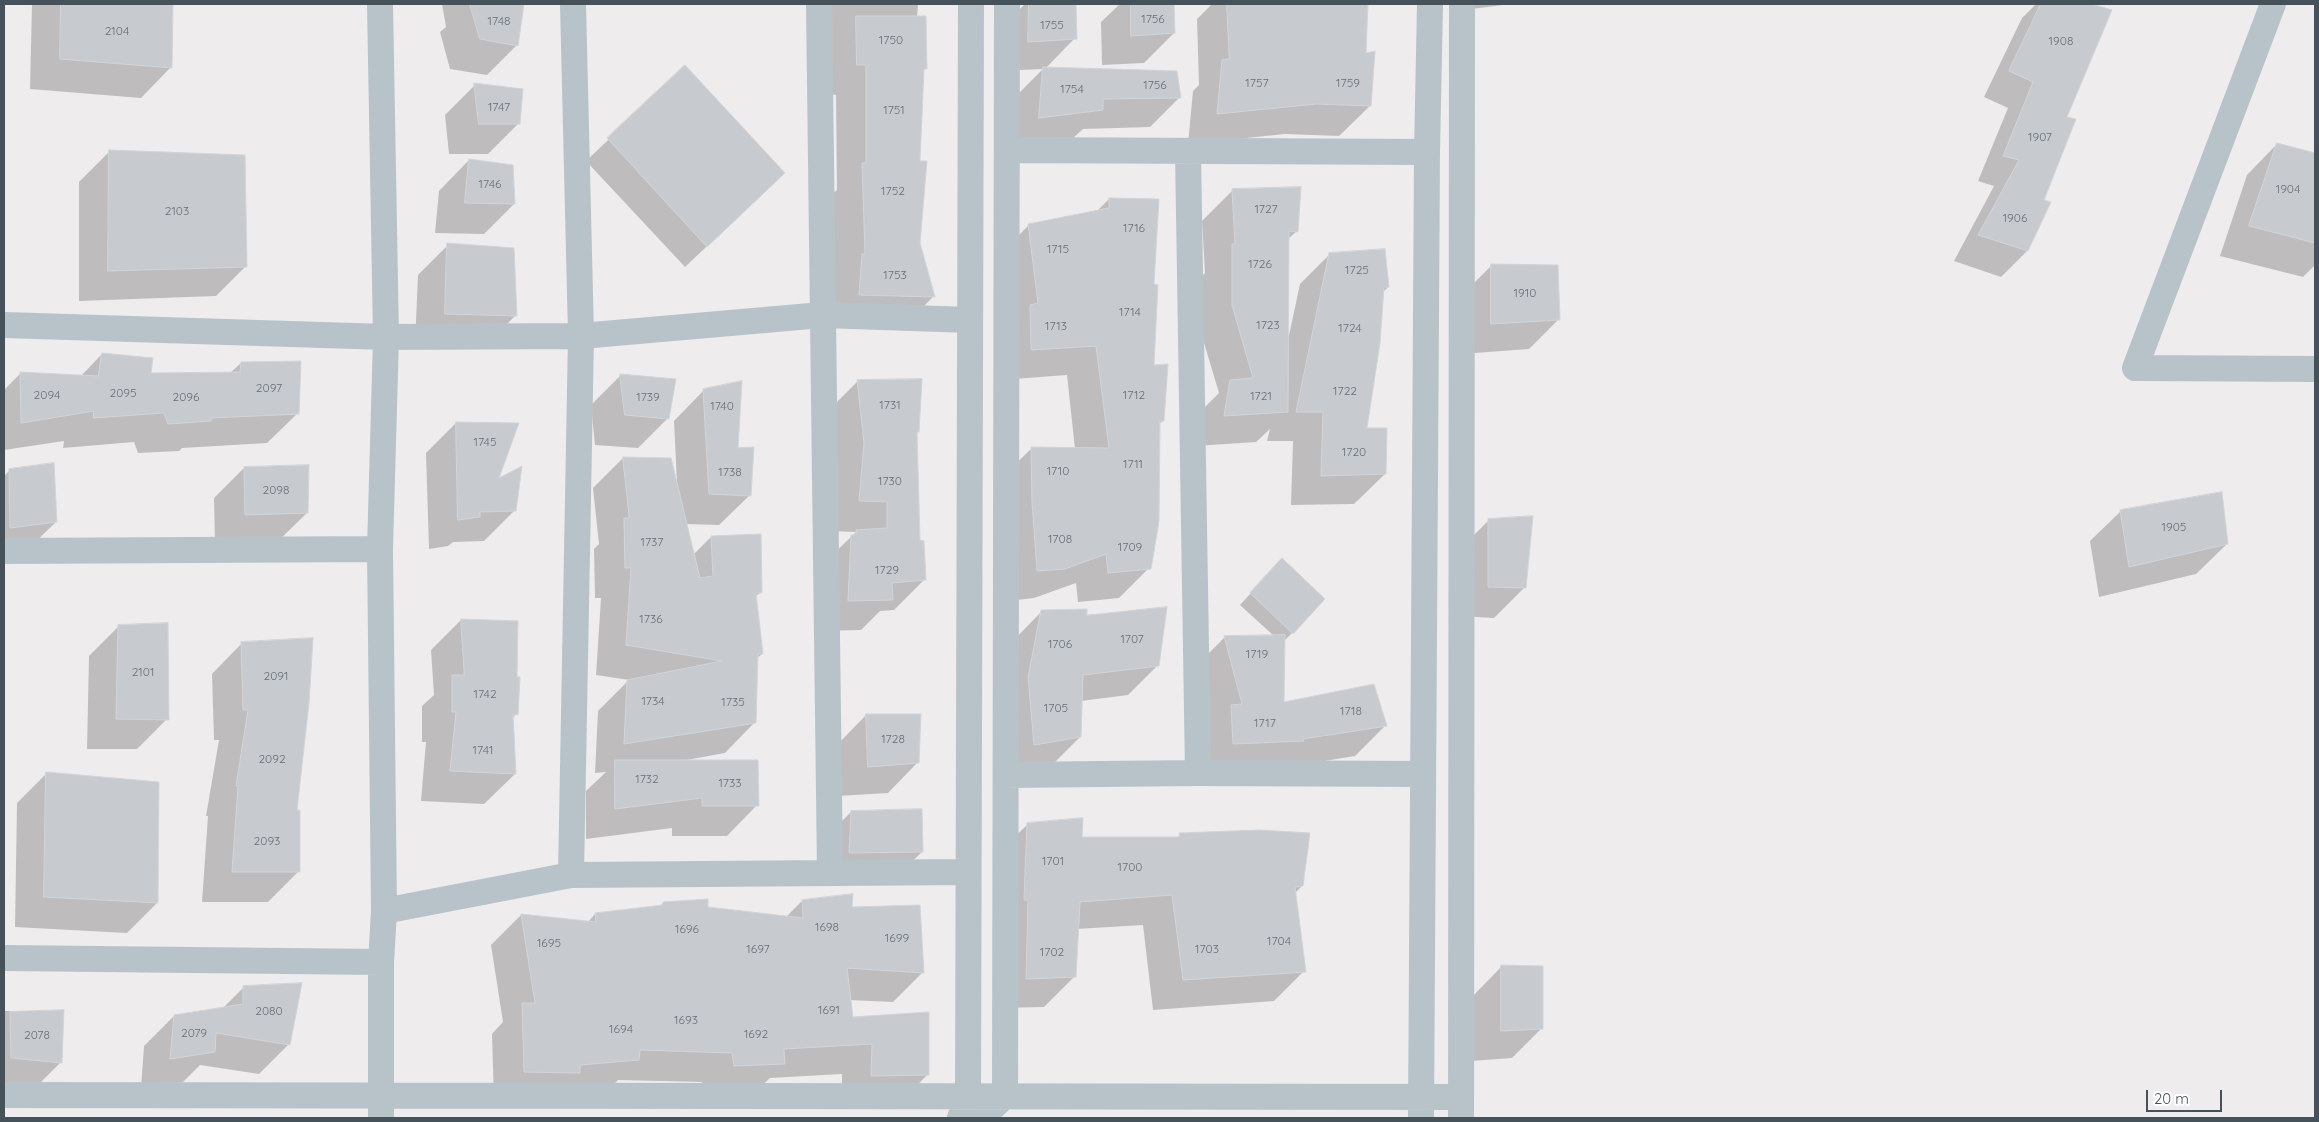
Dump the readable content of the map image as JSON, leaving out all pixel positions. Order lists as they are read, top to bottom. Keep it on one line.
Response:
{"house_numbers":["1756","1748","1755","2104","1750","1908","1757","1759","1756","1754","1747","1751","1907","1746","1904","1752","1727","2103","1906","1716","1715","1726","1725","1753","1910","1714","1723","1713","1724","2097","1722","2095","2094","1712","1721","2096","1739","1731","1740","1745","1720","1711","1710","1738","1730","2098","1905","1708","1737","1709","1729","1736","1707","1706","1719","2101","2091","1742","1734","1735","1705","1718","1717","1728","1741","2092","1732","1733","2093","1701","1700","1698","1696","1699","1704","1695","1697","1703","1702","1691","2080","1693","1694","2079","1692","2078"],"scale_bar":"20 m"}
